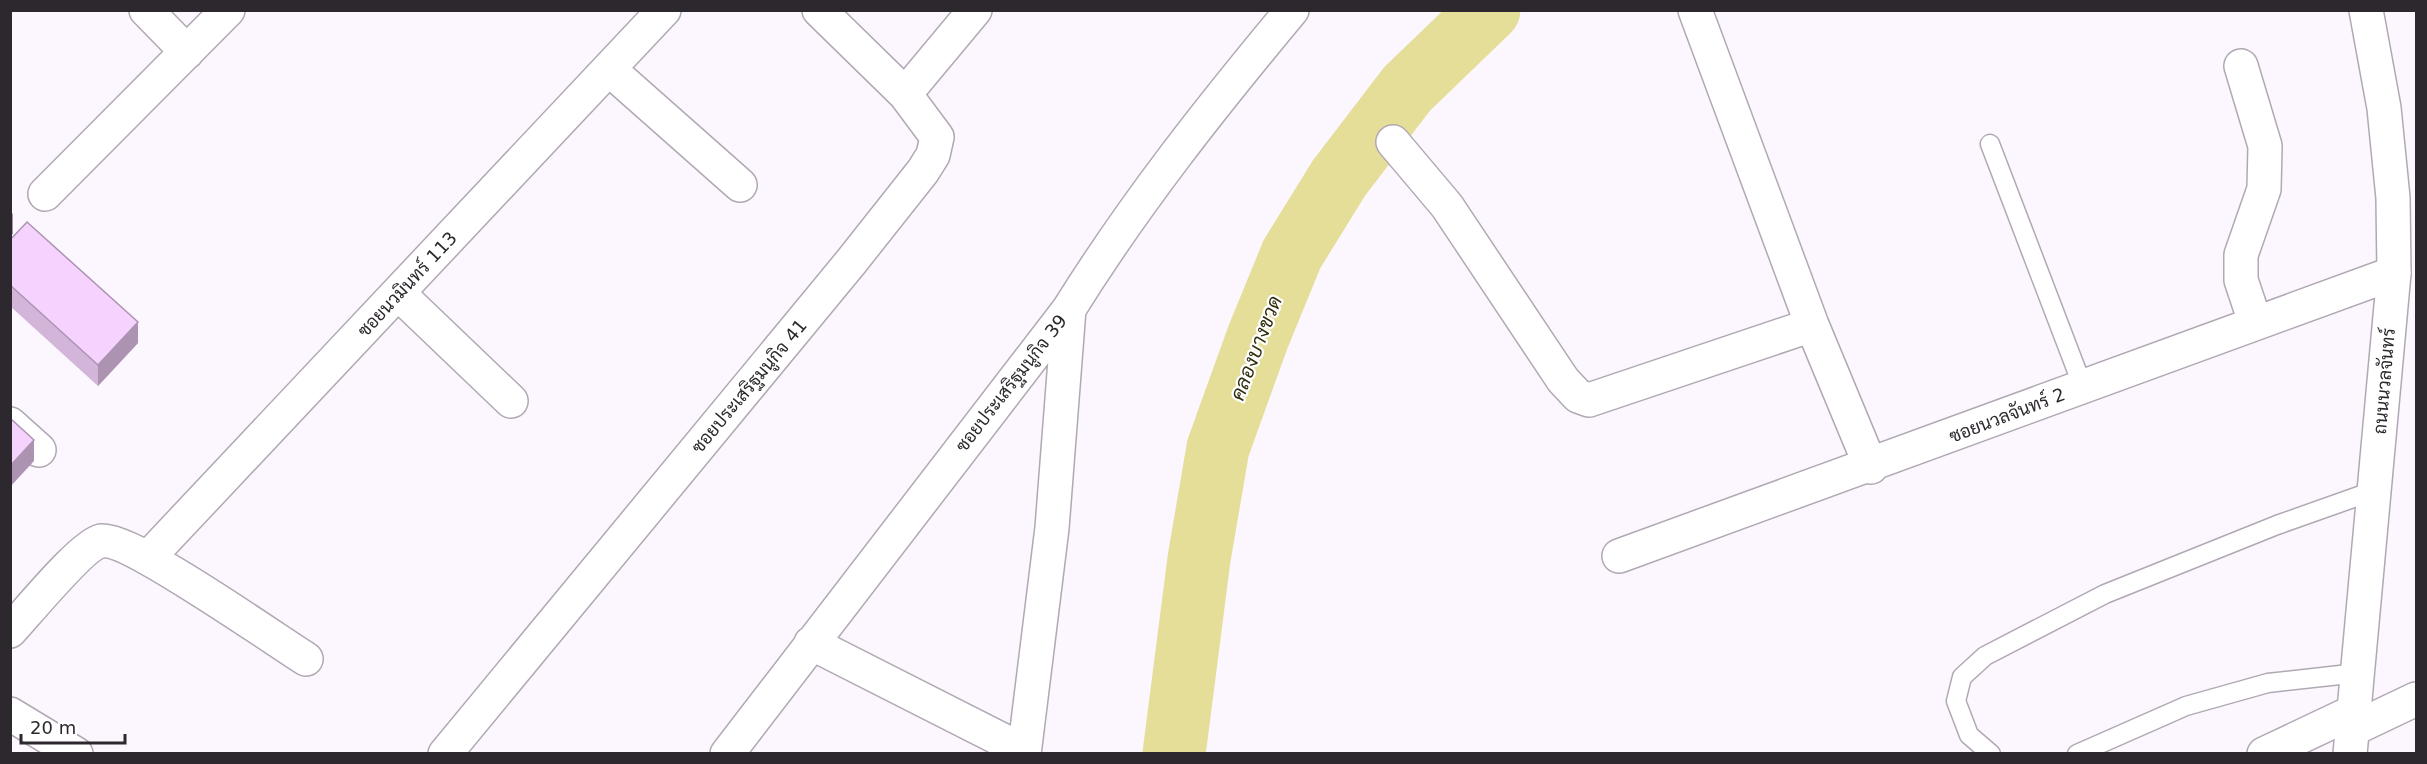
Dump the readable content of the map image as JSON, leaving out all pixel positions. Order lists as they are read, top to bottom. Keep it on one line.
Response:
{"streets":{"street":["ซอยนวมินทร์ 113","ถนนนวลจันทร์","ซอยประเสริฐมนูกิจ 39","ซอยประเสริฐมนูกิจ 41","ซอยนวลจันทร์ 2"]},"crossings":[["ถนนนวลจันทร์","ซอยนวลจันทร์ 2"]],"water":["คลองบางขวด"],"scale_bar":"20 m"}
